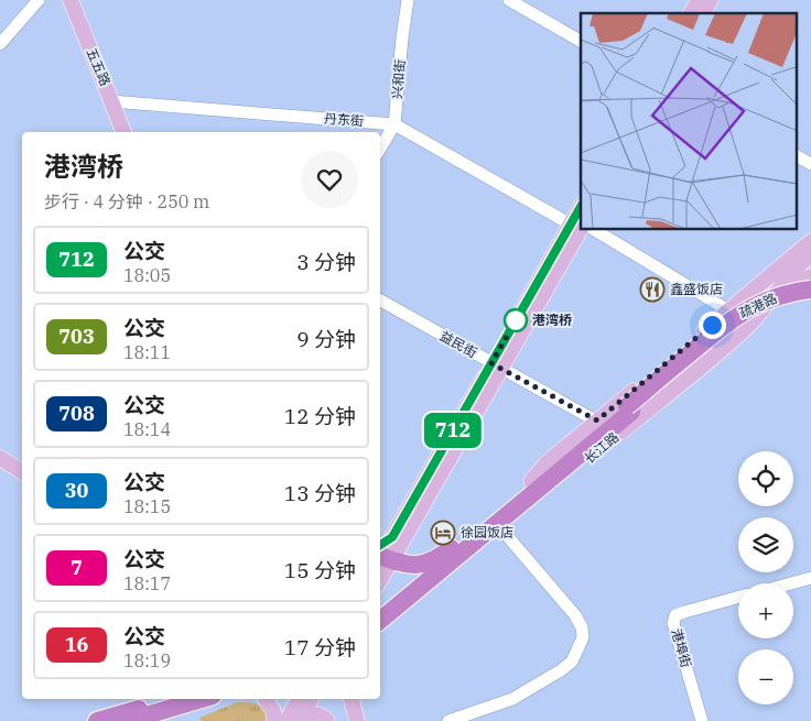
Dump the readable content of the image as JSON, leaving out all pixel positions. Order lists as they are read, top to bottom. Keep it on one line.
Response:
{"streets":{"highway":["疏港路","长江路"],"main road":["五五路"],"street":["兴和街","丹东街","益民街","港埠街"]},"crossings":[["五五路","丹东街"],["兴和街","丹东街"],["疏港路","长江路"]],"places":{"restaurant":["鑫盛饭店"],"other":["港湾桥"],"hotel":["徐园饭店"]},"lines":["bus line 712"],"page":{"on_map":"712","heading":["港湾桥","步行 · 4 分钟 · 250 m"],"list":[{"mark":"712","name":"公交","note":"18:05","value":"3 分钟"},{"mark":"703","name":"公交","note":"18:11","value":"9 分钟"},{"mark":"708","name":"公交","note":"18:14","value":"12 分钟"},{"mark":"30","name":"公交","note":"18:15","value":"13 分钟"},{"mark":"7","name":"公交","note":"18:17","value":"15 分钟"},{"mark":"16","name":"公交","note":"18:19","value":"17 分钟"}],"map_buttons":["+","−"]}}
